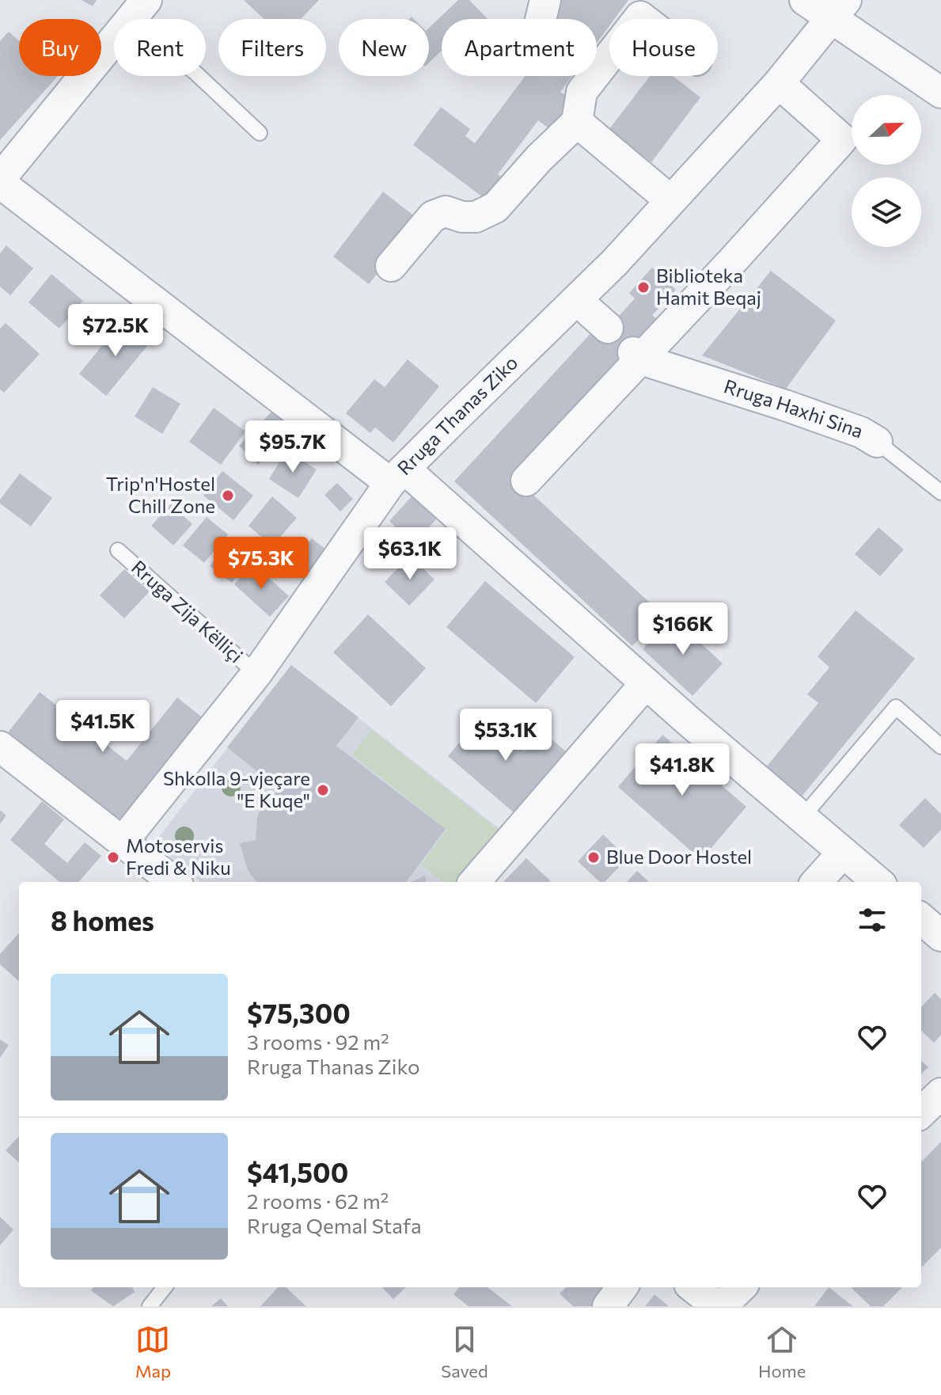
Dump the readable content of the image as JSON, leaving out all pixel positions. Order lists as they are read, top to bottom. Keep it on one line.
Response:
{"streets":{"street":["Rruga Haxhi Sina","Rruga Thanas Ziko"],"lane":["Rruga Zija Këlliçi"]},"crossings":[["Rruga Thanas Ziko","Rruga Zija Këlliçi"]],"places":["Biblioteka Hamit Beqaj","Trip'n'Hostel Chill Zone","Shkolla 9-vjeçare \"E Kuqe\"","Motoservis Fredi & Niku","Blue Door Hostel"],"north":"right","page":{"chip":["Buy","Rent","Filters","New","Apartment","House"],"price":["$72.5K","$95.7K","$63.1K","$75.3K","$166K","$41.5K","$53.1K","$41.8K"],"heading":"8 homes","list":[{"name":"$75,300","note":"3 rooms · 92 m² · Rruga Thanas Ziko"},{"name":"$41,500","note":"2 rooms · 62 m² · Rruga Qemal Stafa"}],"tabs":["Map","Saved","Home"]}}
